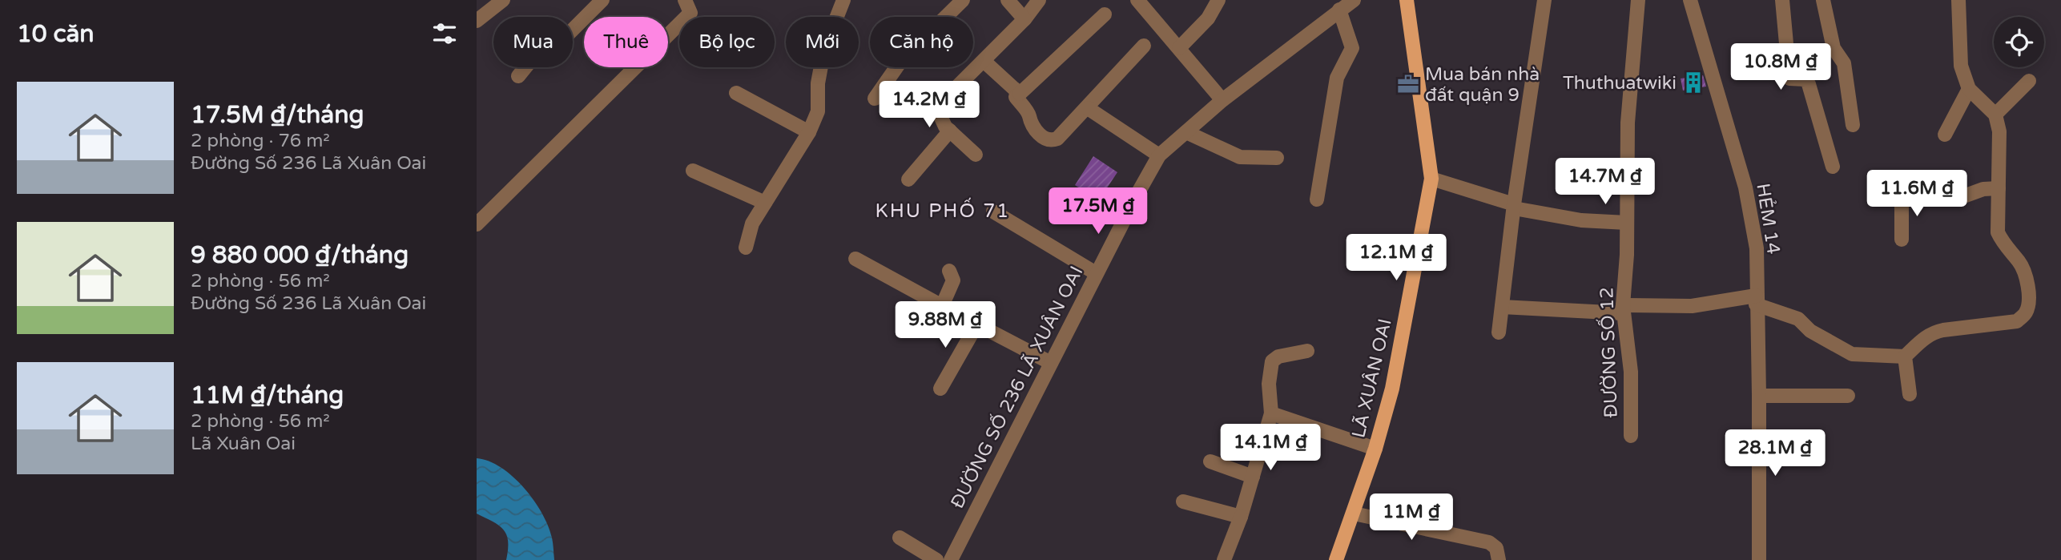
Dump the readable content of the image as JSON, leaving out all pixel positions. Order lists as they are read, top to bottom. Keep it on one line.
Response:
{"streets":{"main road":["LÃ XUÂN OAI"],"street":["HẺM 14","ĐƯỜNG SỐ 12","ĐƯỜNG SỐ 236 LÃ XUÂN OAI"]},"districts":["KHU PHỐ 71"],"places":{"building":["Thuthuatwiki"],"office":["Mua bán nhà đất quận 9"]},"page":{"heading":"10 căn","chip":["Mua","Thuê","Bộ lọc","Mới","Căn hộ"],"price":["10.8M ₫","14.2M ₫","14.7M ₫","11.6M ₫","17.5M ₫","12.1M ₫","9.88M ₫","14.1M ₫","28.1M ₫","11M ₫"],"list":[{"name":"17.5M ₫/tháng","note":"2 phòng · 76 m² · Đường Số 236 Lã Xuân Oai"},{"name":"9 880 000 ₫/tháng","note":"2 phòng · 56 m² · Đường Số 236 Lã Xuân Oai"},{"name":"11M ₫/tháng","note":"2 phòng · 56 m² · Lã Xuân Oai"}]}}
